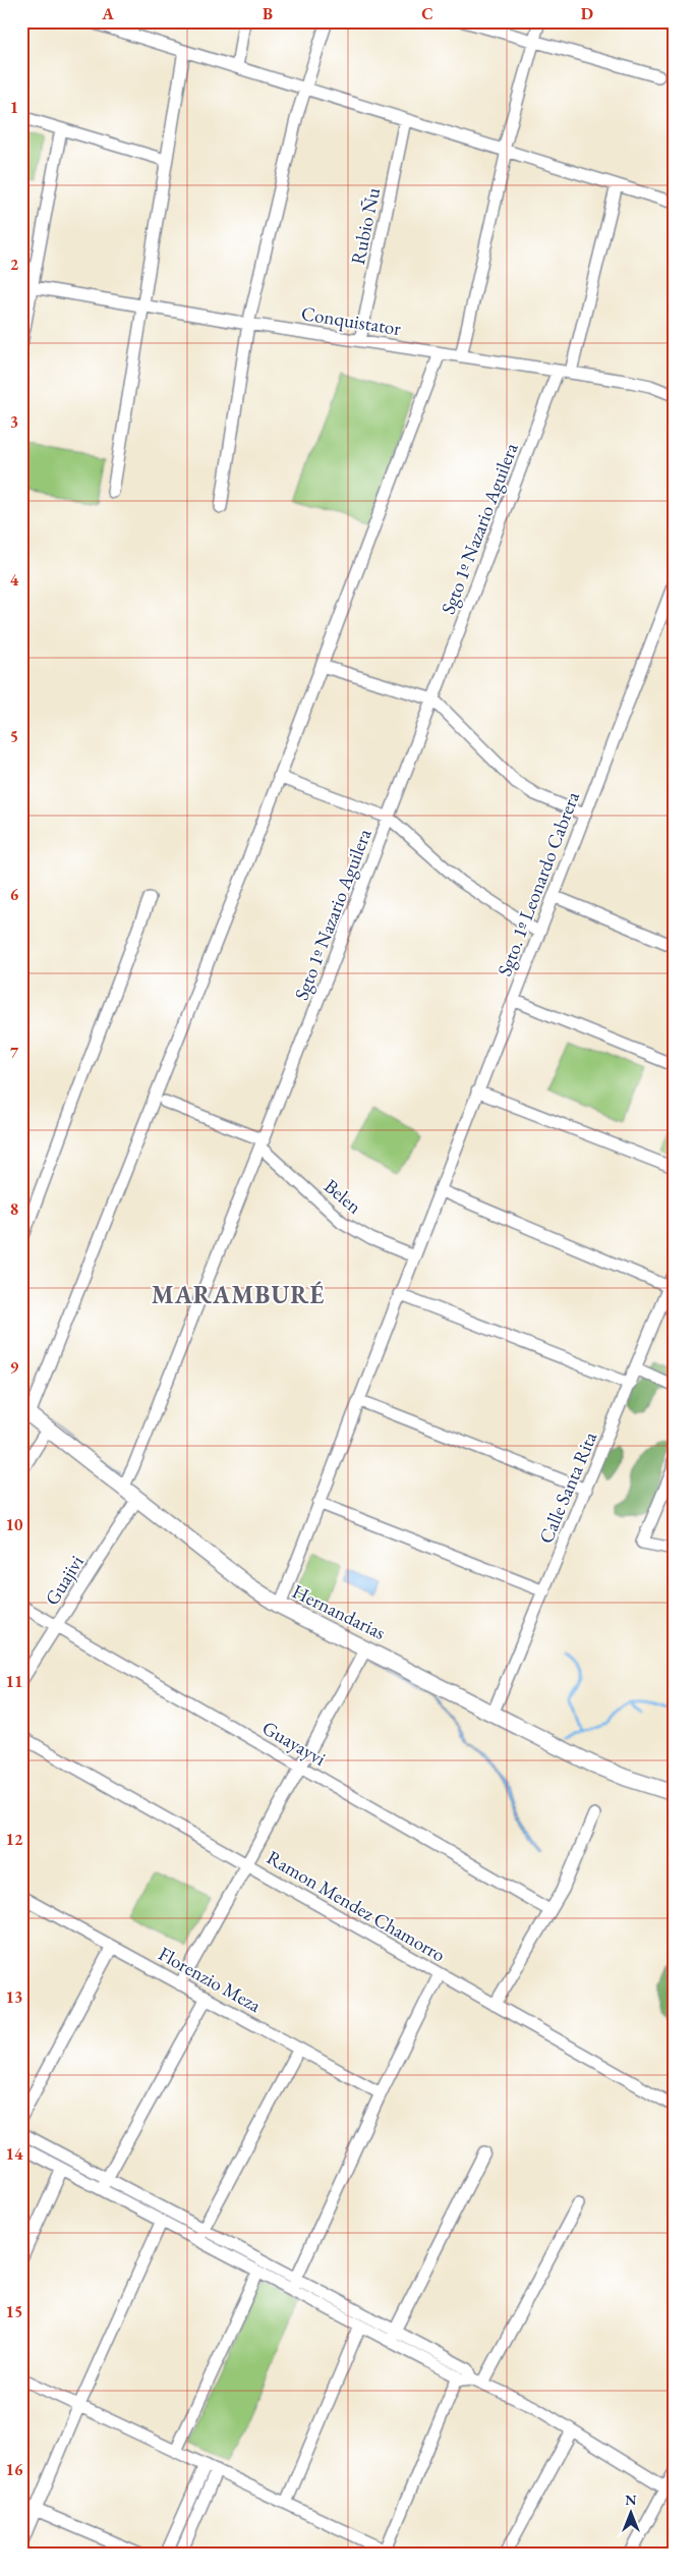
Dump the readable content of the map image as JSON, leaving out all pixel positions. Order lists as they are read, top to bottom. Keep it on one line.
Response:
{"streets":{"street":["Rubio Ñu","Conquistator","Sgto 1º Nazario Aguilera","Sgto. 1º Leonardo Cabrera","Belen","Calle Santa Rita","Guajivi","Hernandarias","Guayayvi","Ramon Mendez Chamorro","Florenzio Meza"]},"crossings":[["Rubio Ñu","Conquistator"],["Conquistator","Sgto 1º Nazario Aguilera"],["Sgto 1º Nazario Aguilera","Belen"],["Sgto 1º Nazario Aguilera","Hernandarias"],["Sgto. 1º Leonardo Cabrera","Belen"],["Sgto. 1º Leonardo Cabrera","Hernandarias"],["Calle Santa Rita","Hernandarias"],["Guajivi","Hernandarias"],["Guajivi","Guayayvi"]],"districts":["MARAMBURÉ"],"north":"top","grid":{"columns":["A","B","C","D"],"rows":["1","2","3","4","5","6","7","8","9","10","11","12","13","14","15","16"]}}
